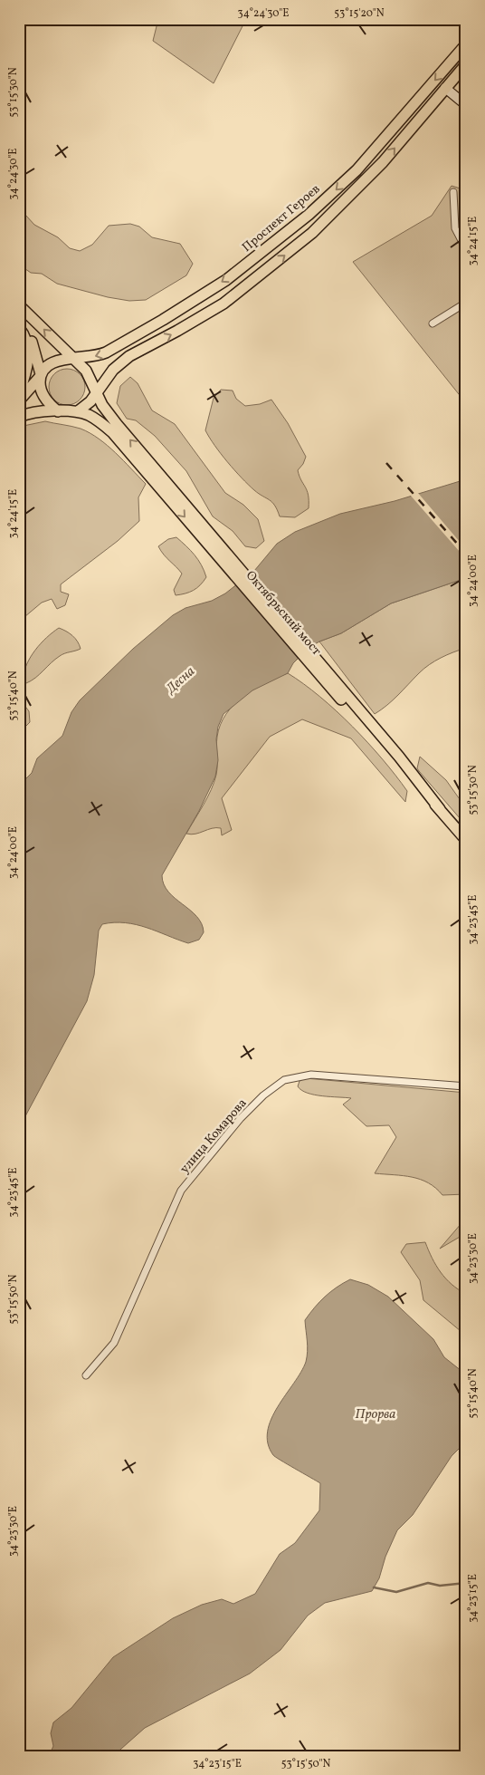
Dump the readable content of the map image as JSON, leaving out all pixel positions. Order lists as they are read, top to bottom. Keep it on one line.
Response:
{"streets":{"main road":["Проспект Героев","Октябрьский мост"],"street":["улица Комарова"]},"water":["Десна","Прорва"],"coordinates":["34°24'30\"E","53°15'20\"N","53°15'30\"N","34°24'15\"E","34°24'00\"E","53°15'40\"N","34°23'45\"E","34°23'30\"E","53°15'50\"N","34°23'15\"E"]}
